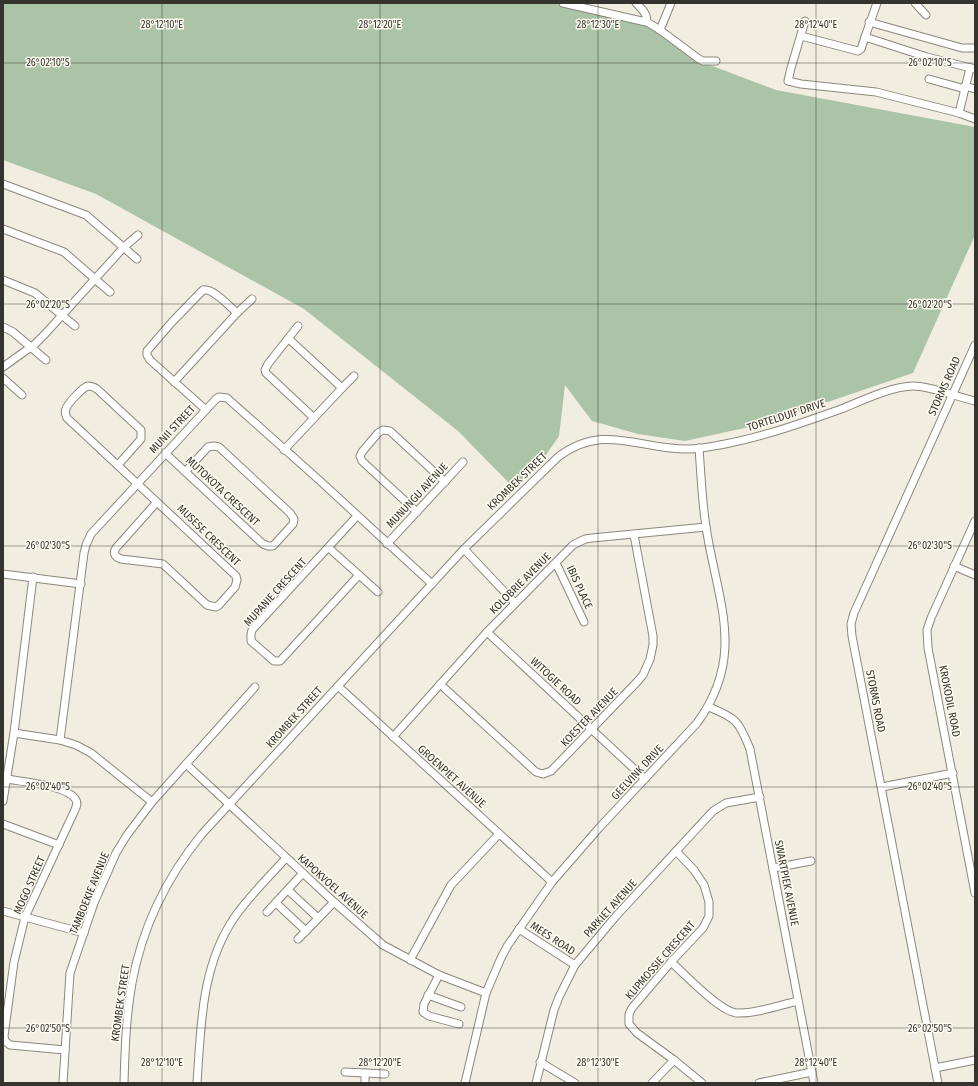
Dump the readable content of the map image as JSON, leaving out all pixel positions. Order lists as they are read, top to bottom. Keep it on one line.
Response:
{"streets":{"street":["STORMS ROAD","TORTELDUIF DRIVE","MUNII STREET","KROMBEK STREET","MUTOKOTA CRESCENT","MUNUNGU AVENUE","MUSESE CRESCENT","KOLOBRIE AVENUE","IBIS PLACE","MUPANIE CRESCENT","WITOGIE ROAD","KROKODIL ROAD","KOESTER AVENUE","GEELVINK DRIVE","GROENPIET AVENUE","SWARTPIEK AVENUE","MOGO STREET","KAPOKVOEL AVENUE","TAMBOEKIE AVENUE","PARKIET AVENUE","MEES ROAD","KLIPMOSSIE CRESCENT"]},"crossings":[["STORMS ROAD","TORTELDUIF DRIVE"],["TORTELDUIF DRIVE","KROMBEK STREET"],["TORTELDUIF DRIVE","GEELVINK DRIVE"],["MUNII STREET","KROMBEK STREET"],["MUNII STREET","MUTOKOTA CRESCENT"],["MUNII STREET","MUNUNGU AVENUE"],["MUNII STREET","MUSESE CRESCENT"],["MUNII STREET","MUPANIE CRESCENT"],["KROMBEK STREET","GROENPIET AVENUE"],["KROMBEK STREET","KAPOKVOEL AVENUE"],["KOLOBRIE AVENUE","IBIS PLACE"],["KOLOBRIE AVENUE","WITOGIE ROAD"],["KOLOBRIE AVENUE","KOESTER AVENUE"],["KOLOBRIE AVENUE","GEELVINK DRIVE"],["KOLOBRIE AVENUE","GROENPIET AVENUE"],["WITOGIE ROAD","KOESTER AVENUE"],["WITOGIE ROAD","GEELVINK DRIVE"],["GEELVINK DRIVE","GROENPIET AVENUE"],["GEELVINK DRIVE","SWARTPIEK AVENUE"],["GEELVINK DRIVE","KAPOKVOEL AVENUE"],["GEELVINK DRIVE","MEES ROAD"],["SWARTPIEK AVENUE","PARKIET AVENUE"],["MOGO STREET","TAMBOEKIE AVENUE"],["KAPOKVOEL AVENUE","TAMBOEKIE AVENUE"],["PARKIET AVENUE","MEES ROAD"],["PARKIET AVENUE","KLIPMOSSIE CRESCENT"]],"coordinates":["28°12'10\"E","28°12'20\"E","28°12'30\"E","28°12'40\"E","26°02'10\"S","26°02'20\"S","26°02'30\"S","26°02'40\"S","26°02'50\"S"]}
